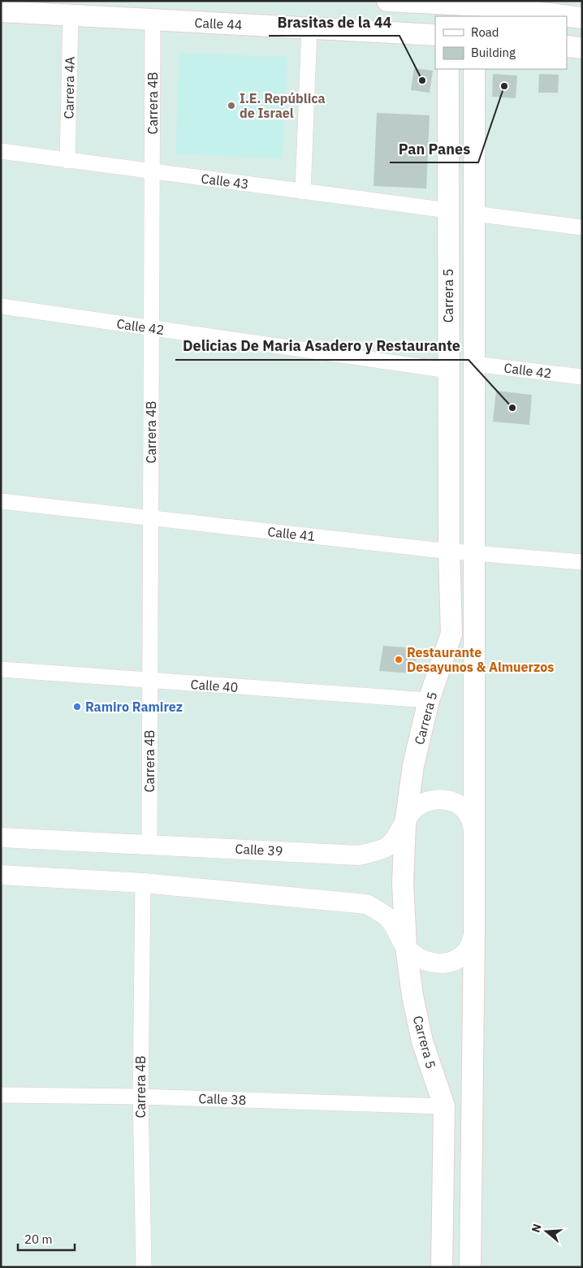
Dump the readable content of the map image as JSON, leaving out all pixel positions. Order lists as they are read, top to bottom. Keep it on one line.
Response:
{"streets":{"main road":["Calle 44","Carrera 5"],"street":["Carrera 4A","Carrera 4B","Calle 43","Calle 42","Calle 41","Calle 40","Calle 39","Calle 38"]},"crossings":[["Calle 44","Carrera 4A"],["Calle 44","Carrera 4B"],["Carrera 4A","Calle 43"],["Carrera 4B","Calle 43"],["Carrera 4B","Calle 42"],["Carrera 4B","Calle 41"],["Carrera 4B","Calle 40"],["Carrera 4B","Calle 39"],["Carrera 4B","Calle 38"],["Calle 43","Carrera 5"],["Carrera 5","Calle 42"],["Carrera 5","Calle 41"],["Carrera 5","Calle 40"],["Carrera 5","Calle 39"],["Carrera 5","Calle 38"]],"places":["Brasitas de la 44","Pan Panes","I.E. República de Israel","Delicias De Maria Asadero y Restaurante","Restaurante Desayunos & Almuerzos","Ramiro Ramirez"],"legend":["Road","Building"],"scale_bar":"20 m","north":"left"}
